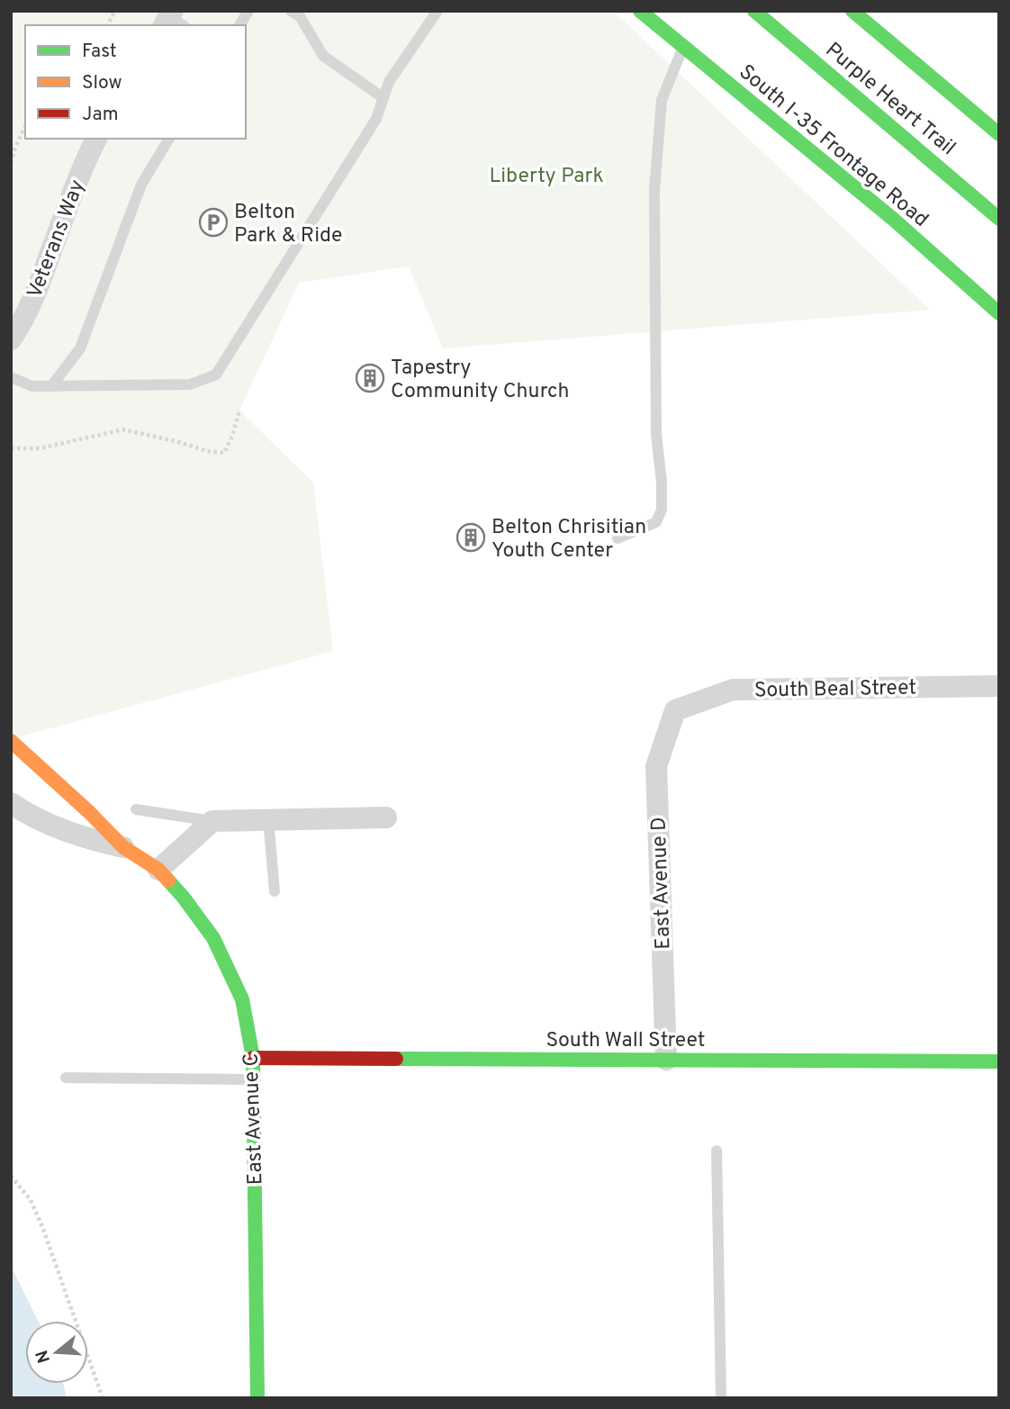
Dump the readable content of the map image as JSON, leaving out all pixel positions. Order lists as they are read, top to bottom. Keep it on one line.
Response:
{"streets":{"main road":["Purple Heart Trail","South I-35 Frontage Road","South Wall Street","East Avenue C"],"street":["Veterans Way","South Beal Street","East Avenue D"]},"crossings":[["South Beal Street","East Avenue D"],["East Avenue D","South Wall Street"],["South Wall Street","East Avenue C"]],"parks":["Liberty Park"],"places":{"parking":["Belton Park & Ride"],"building":["Tapestry Community Church","Belton Chrisitian Youth Center"]},"legend":["Fast","Slow","Jam"],"north":"left"}
